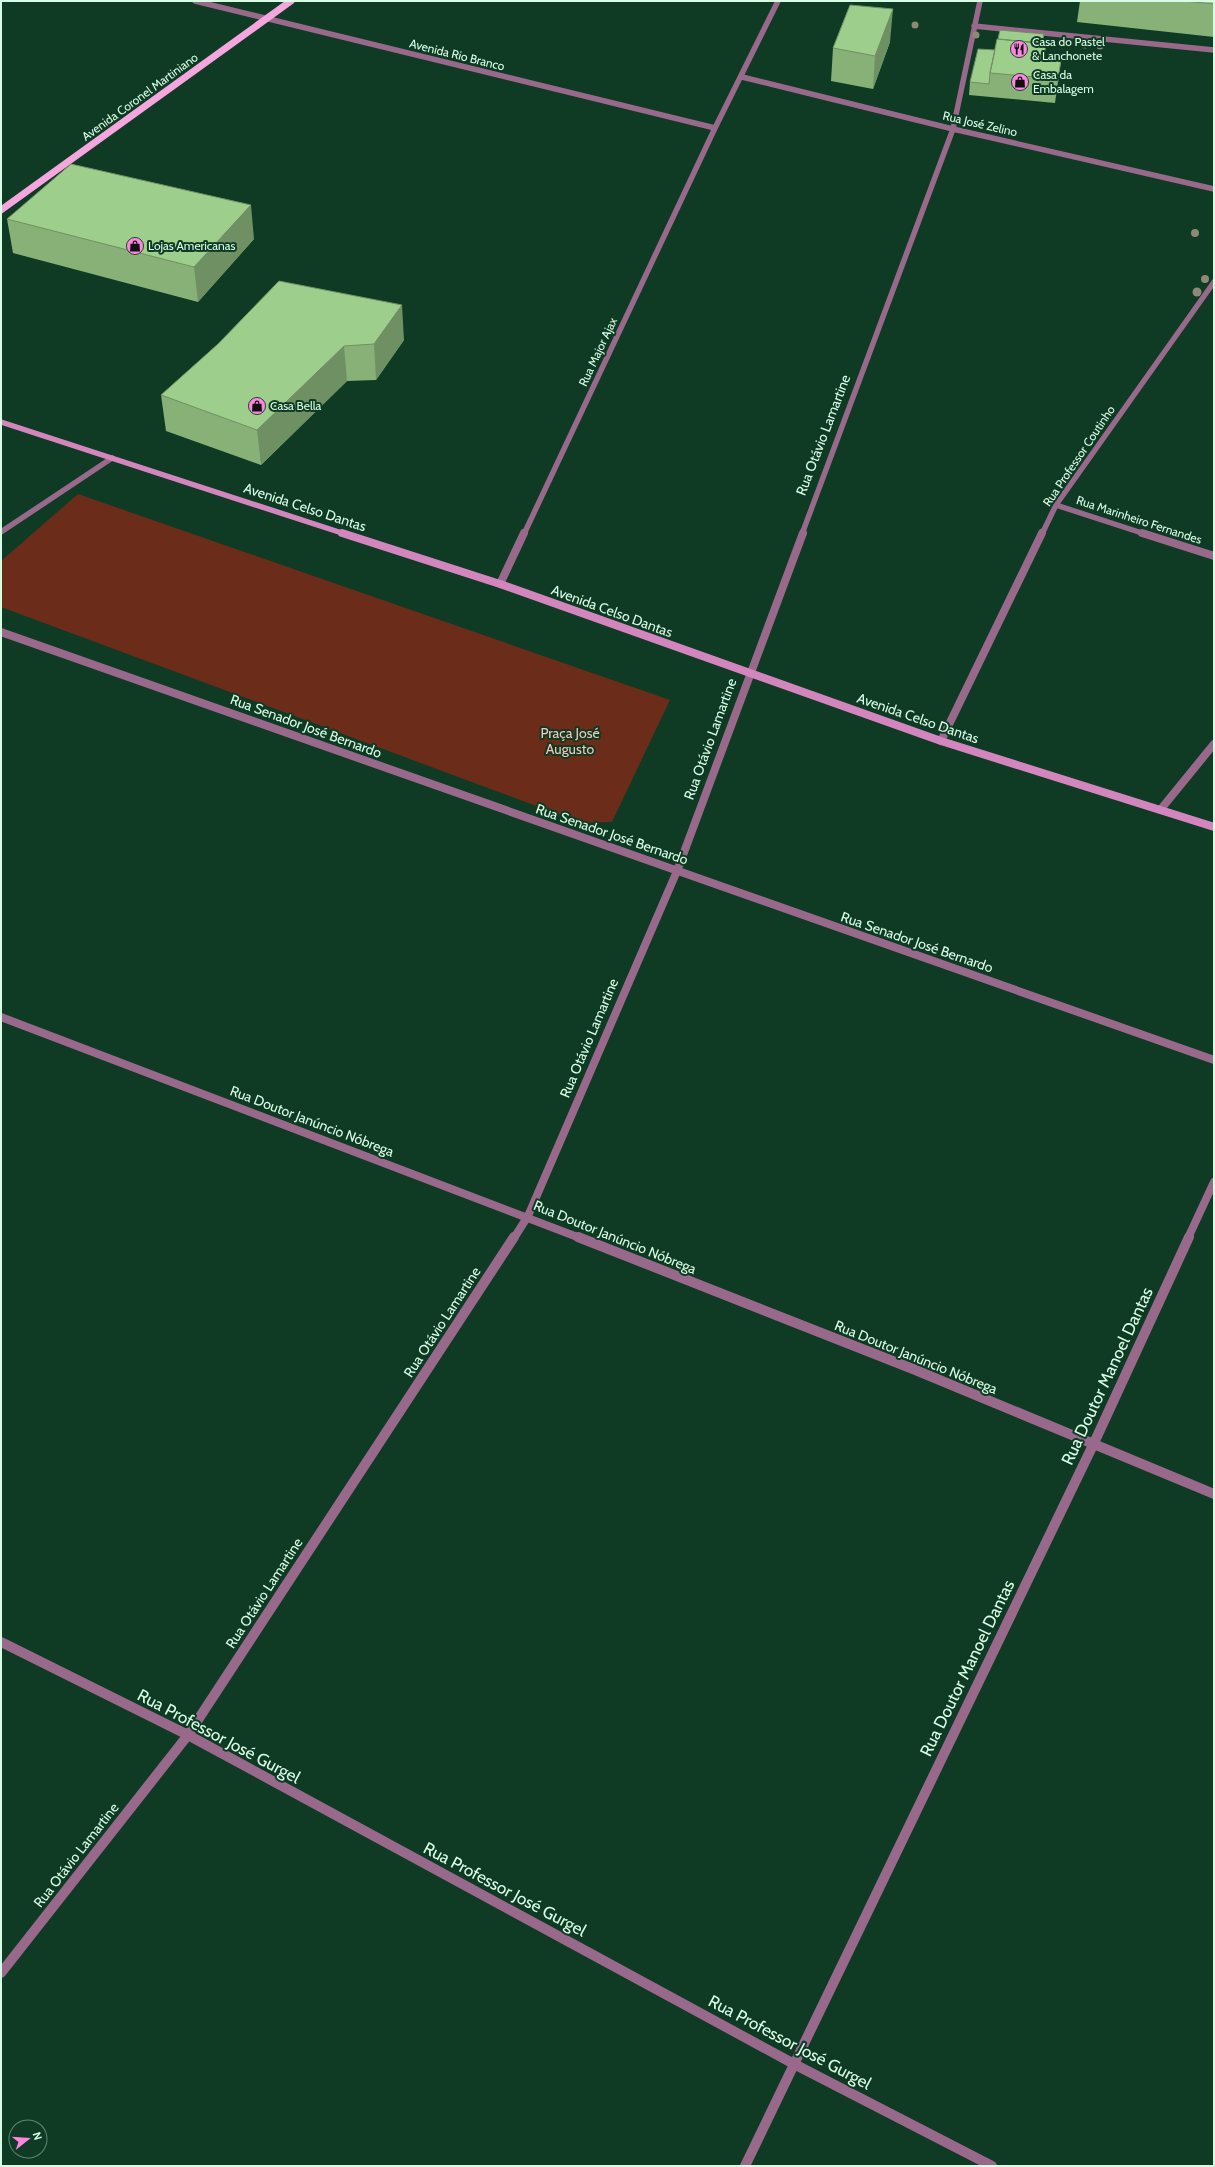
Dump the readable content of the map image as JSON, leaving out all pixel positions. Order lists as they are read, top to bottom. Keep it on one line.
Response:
{"streets":{"main road":["Avenida Coronel Martiniano","Avenida Celso Dantas"],"street":["Avenida Rio Branco","Rua José Zelino","Rua Major Ajax","Rua Otávio Lamartine","Rua Professor Coutinho","Rua Marinheiro Fernandes","Rua Senador José Bernardo","Rua Doutor Janúncio Nóbrega","Rua Doutor Manoel Dantas","Rua Professor José Gurgel"]},"crossings":[["Avenida Rio Branco","Avenida Coronel Martiniano"],["Avenida Rio Branco","Rua Major Ajax"],["Rua José Zelino","Rua Major Ajax"],["Rua José Zelino","Rua Otávio Lamartine"],["Rua Major Ajax","Avenida Celso Dantas"],["Rua Otávio Lamartine","Avenida Celso Dantas"],["Rua Otávio Lamartine","Rua Senador José Bernardo"],["Rua Otávio Lamartine","Rua Doutor Janúncio Nóbrega"],["Rua Otávio Lamartine","Rua Professor José Gurgel"],["Rua Professor Coutinho","Avenida Celso Dantas"],["Rua Professor Coutinho","Rua Marinheiro Fernandes"],["Rua Doutor Janúncio Nóbrega","Rua Doutor Manoel Dantas"],["Rua Doutor Manoel Dantas","Rua Professor José Gurgel"]],"parks":["Praça José Augusto"],"places":{"restaurant":["Casa do Pastel & Lanchonete"],"shop":["Casa da Embalagem","Lojas Americanas","Casa Bella"]},"north":"right"}
